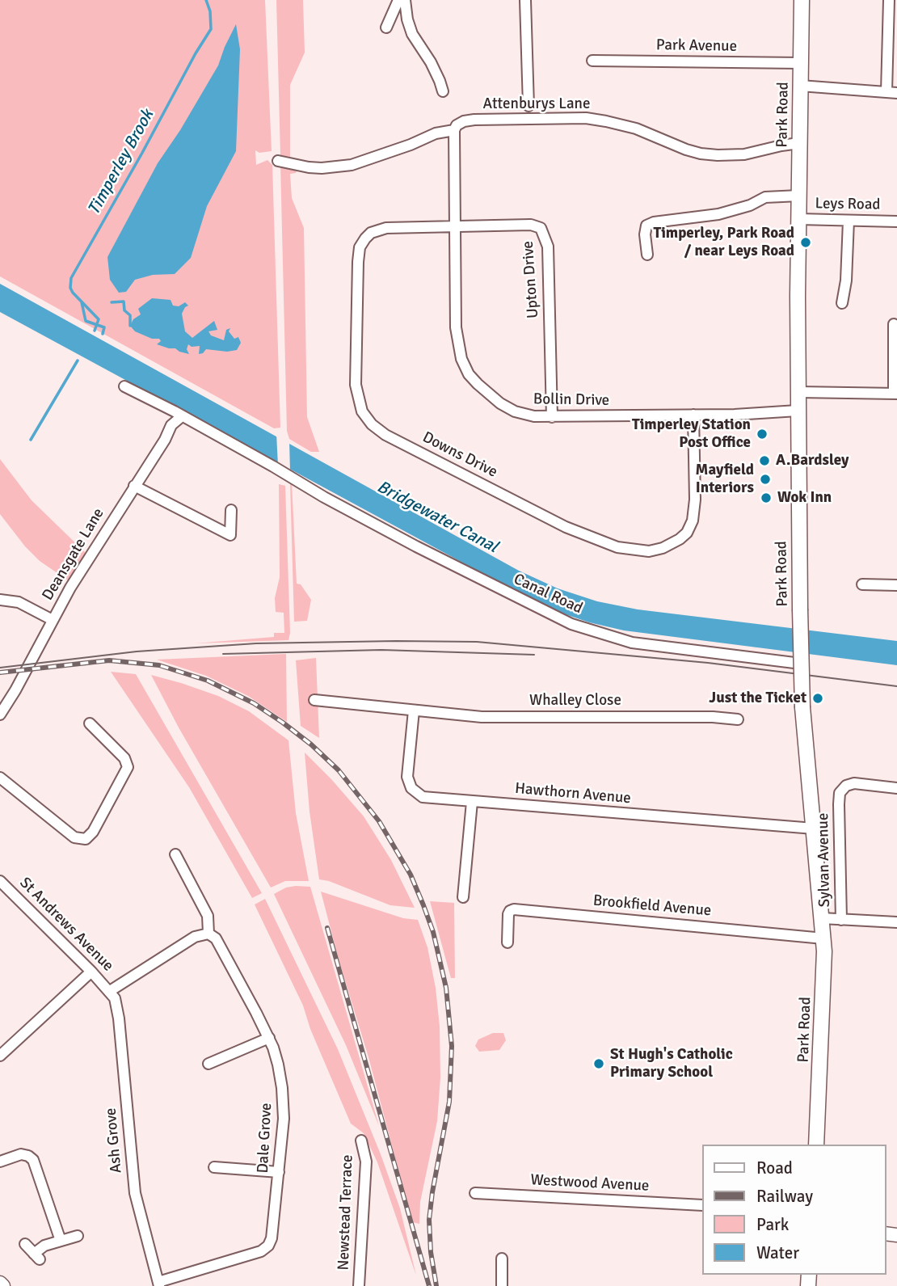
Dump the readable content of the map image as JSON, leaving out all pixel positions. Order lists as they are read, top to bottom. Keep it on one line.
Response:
{"streets":{"main road":["Park Road"],"street":["Park Avenue","Attenburys Lane","Leys Road","Upton Drive","Bollin Drive","Downs Drive","Deansgate Lane","Canal Road","Whalley Close","Hawthorn Avenue","Sylvan Avenue","Brookfield Avenue","St Andrews Avenue","Dale Grove","Ash Grove","Westwood Avenue","Newstead Terrace"]},"crossings":[["Park Avenue","Park Road"],["Attenburys Lane","Park Road"],["Attenburys Lane","Bollin Drive"],["Park Road","Leys Road"],["Park Road","Bollin Drive"],["Park Road","Canal Road"],["Park Road","Hawthorn Avenue"],["Park Road","Brookfield Avenue"],["Upton Drive","Bollin Drive"],["Upton Drive","Downs Drive"],["Bollin Drive","Downs Drive"],["Deansgate Lane","Canal Road"],["Whalley Close","Hawthorn Avenue"],["St Andrews Avenue","Ash Grove"],["Dale Grove","Ash Grove"]],"water":["Timperley Brook","Bridgewater Canal"],"places":["Timperley, Park Road / near Leys Road","Timperley Station Post Office","A.Bardsley","Mayfield Interiors","Wok Inn","Just the Ticket","St Hugh's Catholic Primary School"],"legend":["Road","Railway","Park","Water"]}
